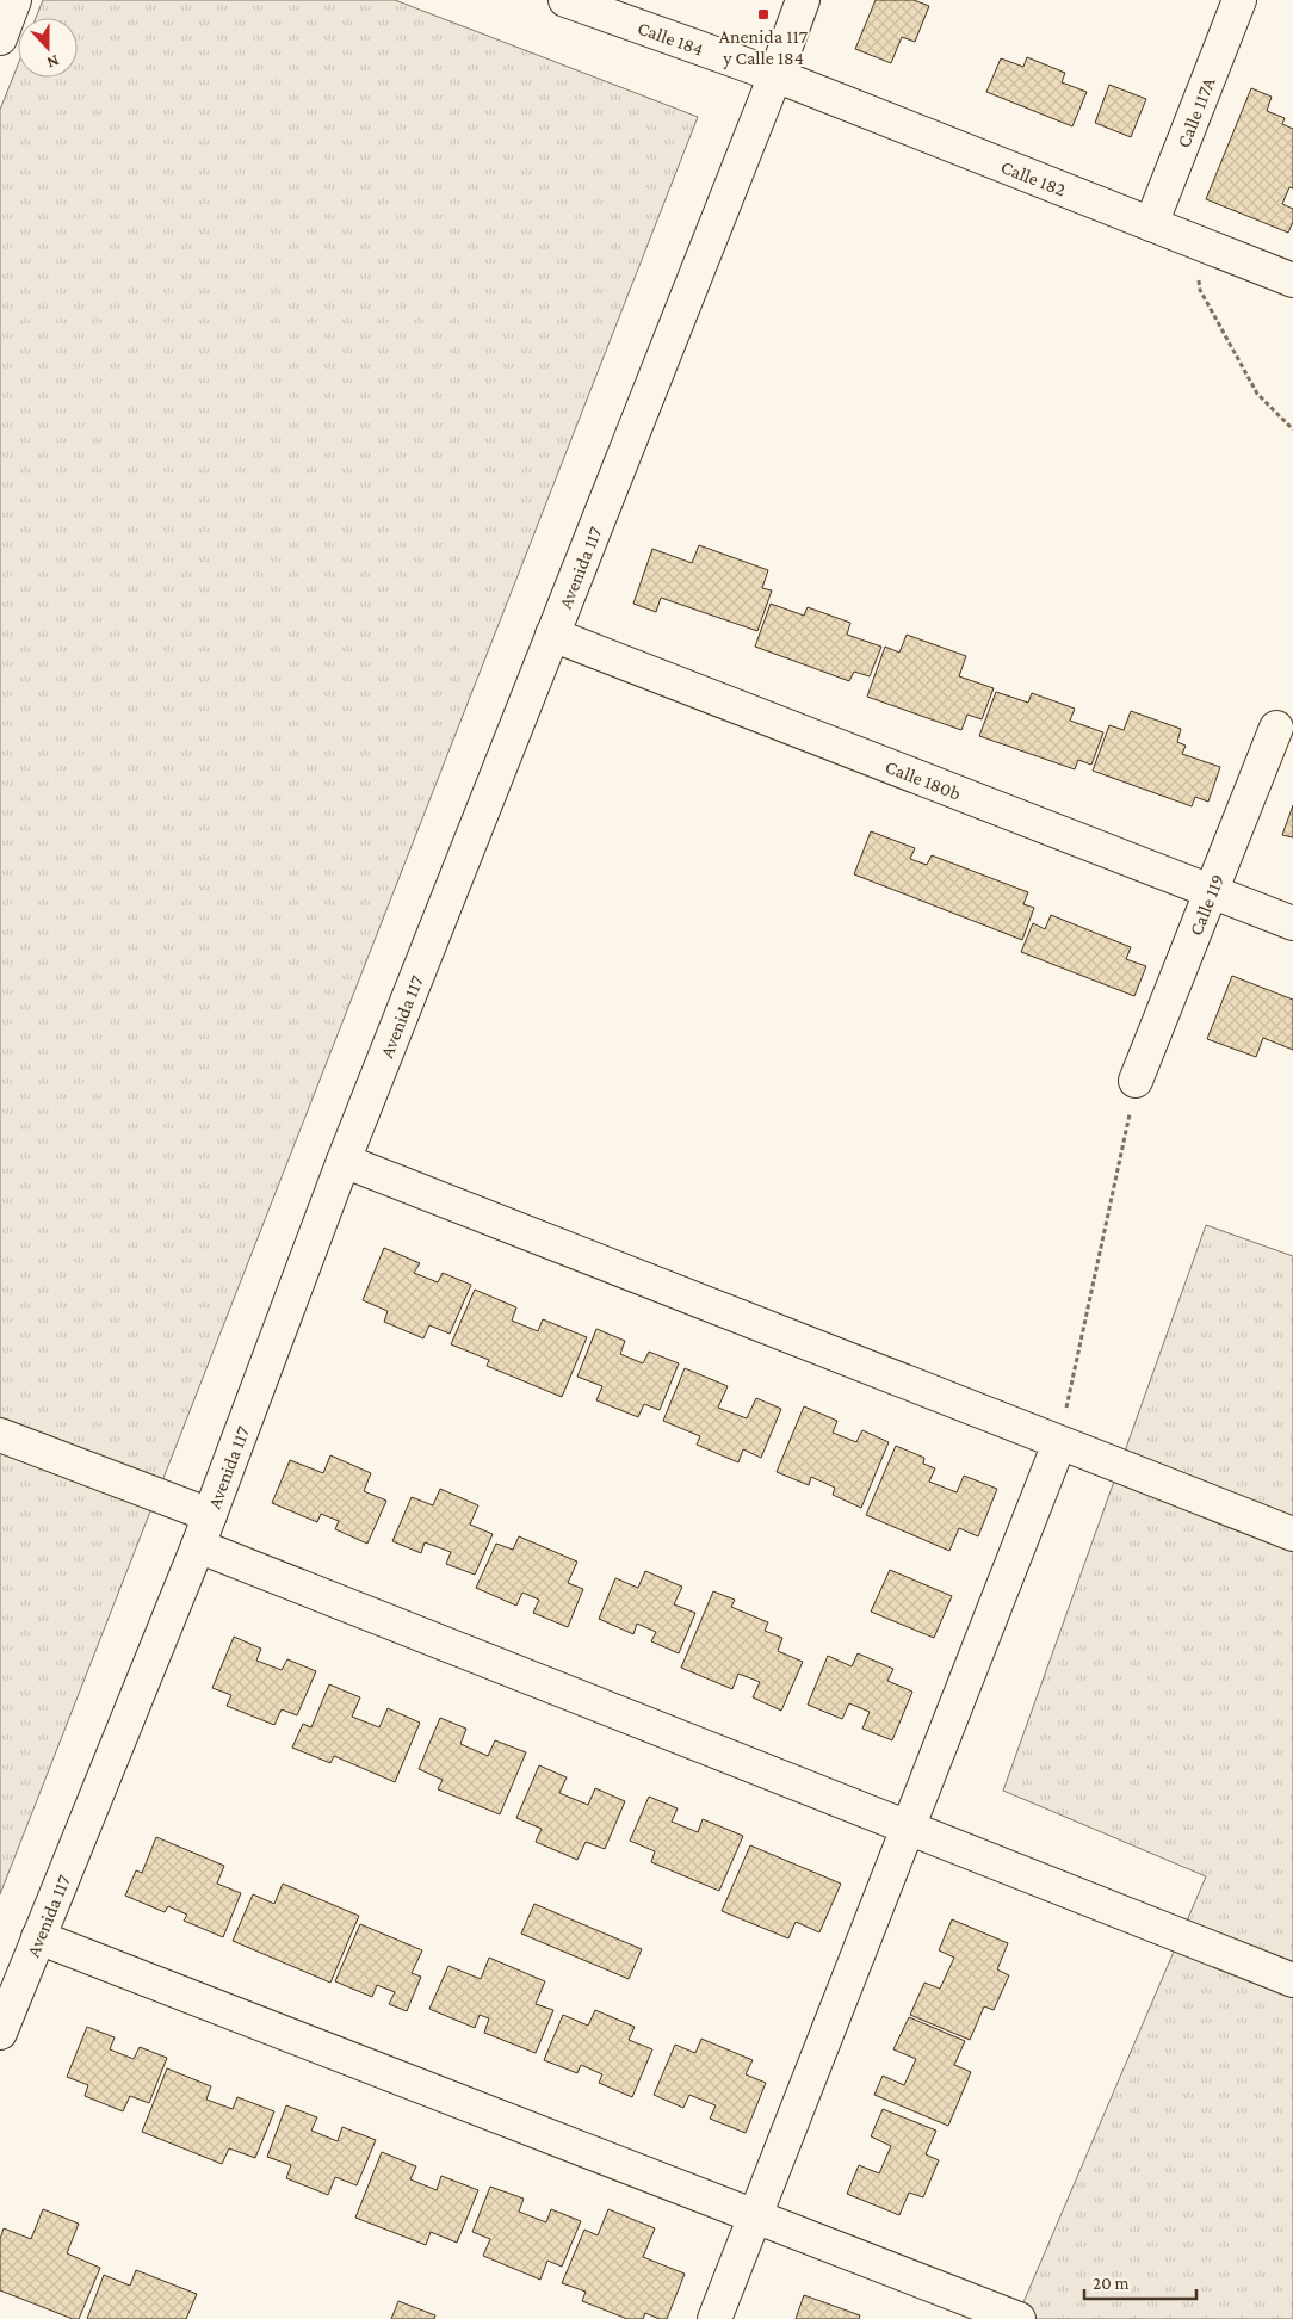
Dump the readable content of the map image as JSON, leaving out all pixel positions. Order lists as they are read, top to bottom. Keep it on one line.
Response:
{"streets":{"street":["Calle 184","Calle 117A","Calle 182","Avenida 117","Calle 180b","Calle 119"]},"crossings":[["Calle 184","Calle 182"],["Calle 184","Avenida 117"],["Calle 117A","Calle 182"],["Calle 182","Avenida 117"],["Avenida 117","Calle 180b"],["Calle 180b","Calle 119"]],"places":{"transit":["Anenida 117 y Calle 184"]},"scale_bar":"20 m","north":"bottom"}
